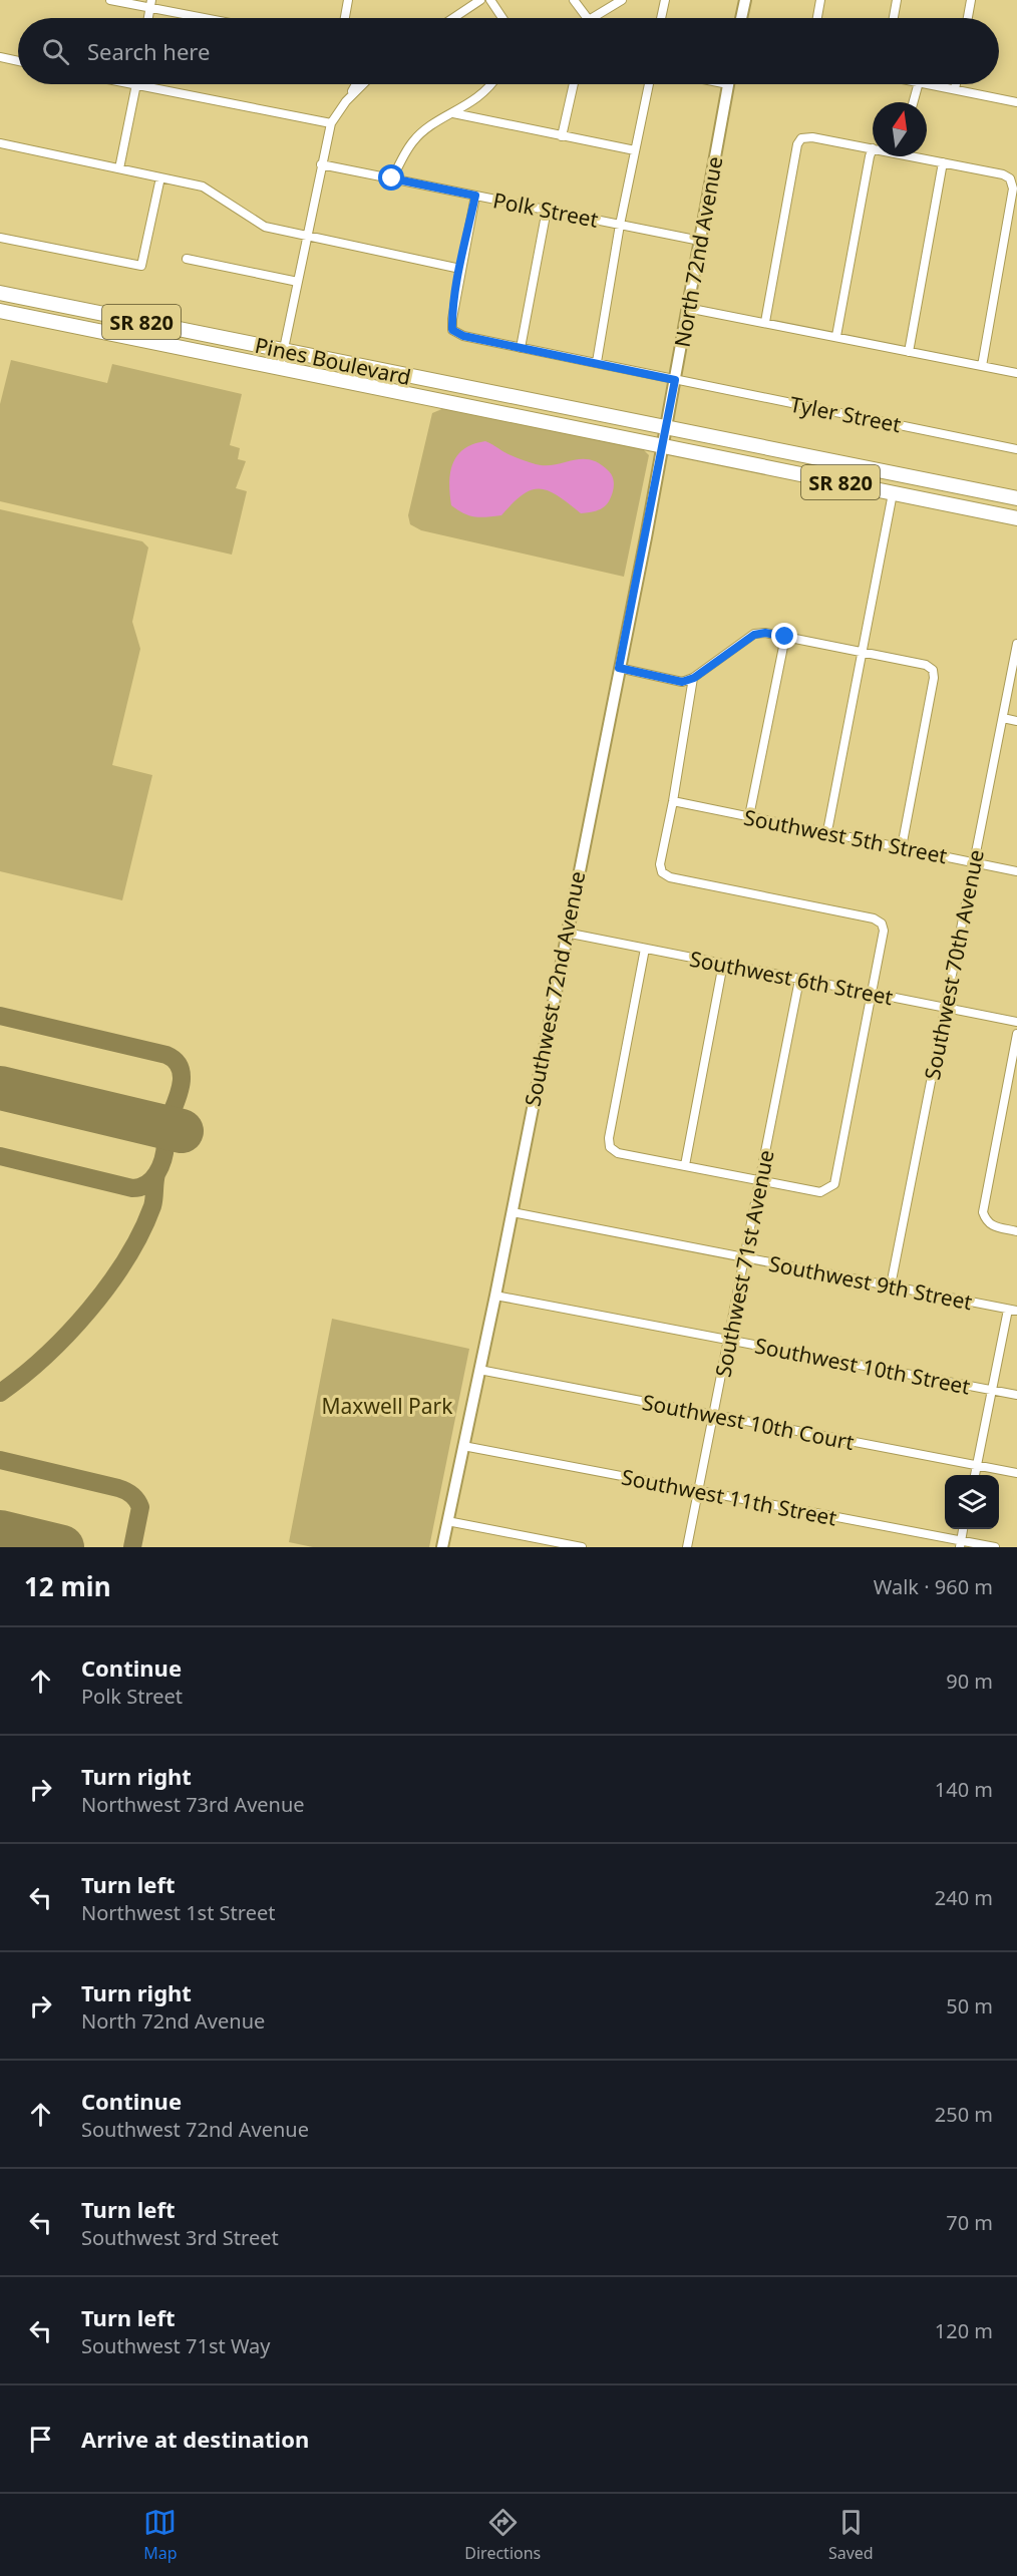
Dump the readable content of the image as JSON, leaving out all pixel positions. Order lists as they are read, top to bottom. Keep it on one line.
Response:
{"streets":{"highway":["SR 820","Pines Boulevard"],"street":["Polk Street","North 72nd Avenue","Tyler Street","Southwest 5th Street","Southwest 70th Avenue","Southwest 6th Street","Southwest 72nd Avenue","Southwest 71st Avenue","Southwest 9th Street","Southwest 10th Street","Southwest 10th Court","Southwest 11th Street"]},"crossings":[["Polk Street","North 72nd Avenue"],["North 72nd Avenue","SR 820"],["North 72nd Avenue","Pines Boulevard"],["North 72nd Avenue","Tyler Street"],["North 72nd Avenue","Southwest 72nd Avenue"],["SR 820","Pines Boulevard"],["SR 820","Southwest 72nd Avenue"],["Pines Boulevard","Southwest 72nd Avenue"],["Southwest 5th Street","Southwest 70th Avenue"],["Southwest 70th Avenue","Southwest 6th Street"],["Southwest 70th Avenue","Southwest 9th Street"],["Southwest 6th Street","Southwest 72nd Avenue"],["Southwest 6th Street","Southwest 71st Avenue"],["Southwest 72nd Avenue","Southwest 9th Street"],["Southwest 72nd Avenue","Southwest 10th Street"],["Southwest 72nd Avenue","Southwest 10th Court"],["Southwest 72nd Avenue","Southwest 11th Street"],["Southwest 71st Avenue","Southwest 9th Street"],["Southwest 71st Avenue","Southwest 10th Street"],["Southwest 71st Avenue","Southwest 10th Court"],["Southwest 71st Avenue","Southwest 11th Street"]],"parks":["Maxwell Park"],"north":"top","page":{"search":"Search here","heading":["12 min","Walk · 960 m"],"list":[["Continue","Polk Street","90 m"],["Turn right","Northwest 73rd Avenue","140 m"],["Turn left","Northwest 1st Street","240 m"],["Turn right","North 72nd Avenue","50 m"],["Continue","Southwest 72nd Avenue","250 m"],["Turn left","Southwest 3rd Street","70 m"],["Turn left","Southwest 71st Way","120 m"],"Arrive at destination"],"nav":["Map","Directions","Saved"]}}
